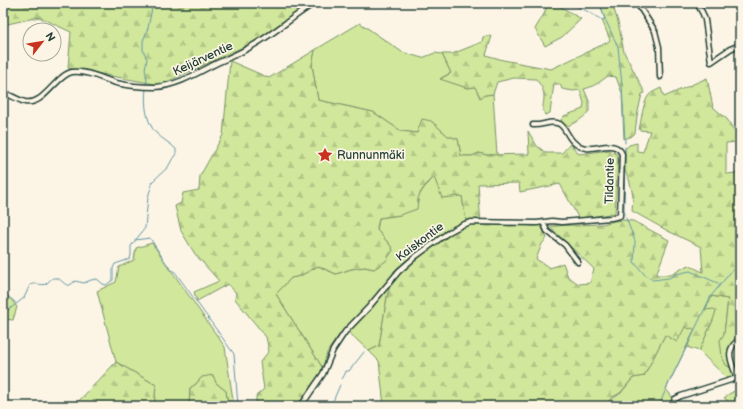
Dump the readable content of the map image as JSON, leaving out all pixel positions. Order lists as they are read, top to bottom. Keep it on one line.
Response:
{"streets":{"street":["Keijärventie","Tildantie","Kaiskontie"]},"crossings":[["Tildantie","Kaiskontie"]],"places":{"place":["Runnunmäki"]},"north":"top right"}
